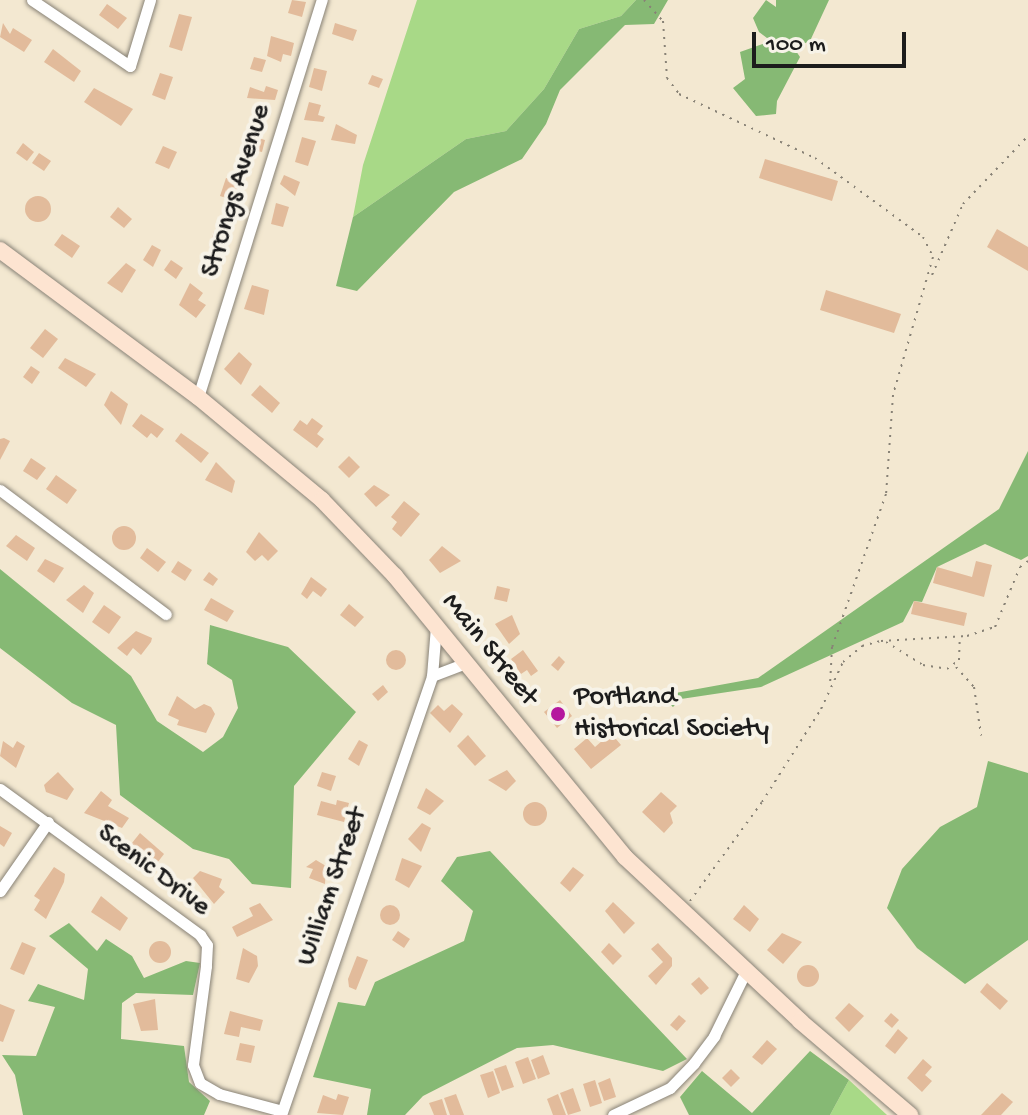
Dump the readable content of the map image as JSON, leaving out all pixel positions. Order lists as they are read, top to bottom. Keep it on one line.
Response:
{"streets":{"main road":["Main Street"],"street":["Strongs Avenue","Scenic Drive","William Street"]},"crossings":[["Strongs Avenue","Main Street"],["Main Street","William Street"],["Scenic Drive","William Street"]],"places":["Portland Historical Society"],"scale_bar":"100 m"}
